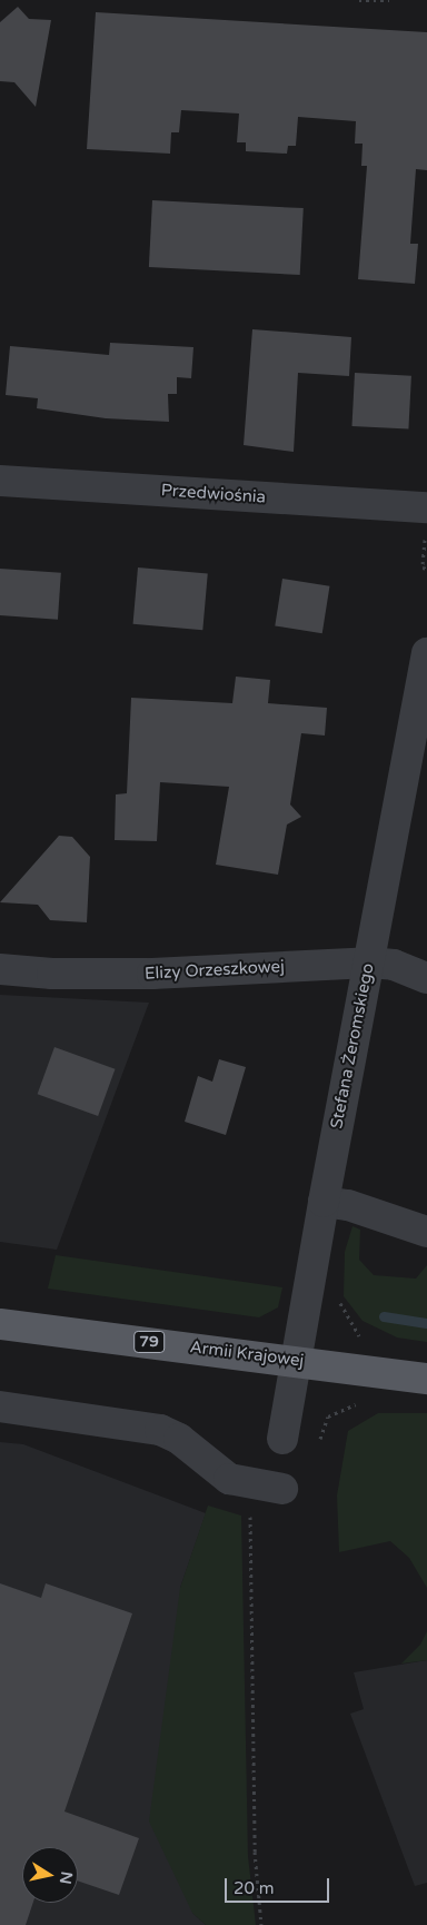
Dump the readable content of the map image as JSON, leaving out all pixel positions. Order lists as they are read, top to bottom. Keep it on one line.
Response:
{"streets":{"main road":["79","Armii Krajowej"],"street":["Przedwiośnia","Elizy Orzeszkowej","Stefana Żeromskiego"]},"crossings":[["Elizy Orzeszkowej","Stefana Żeromskiego"],["Stefana Żeromskiego","Armii Krajowej"]],"scale_bar":"20 m","north":"right"}
